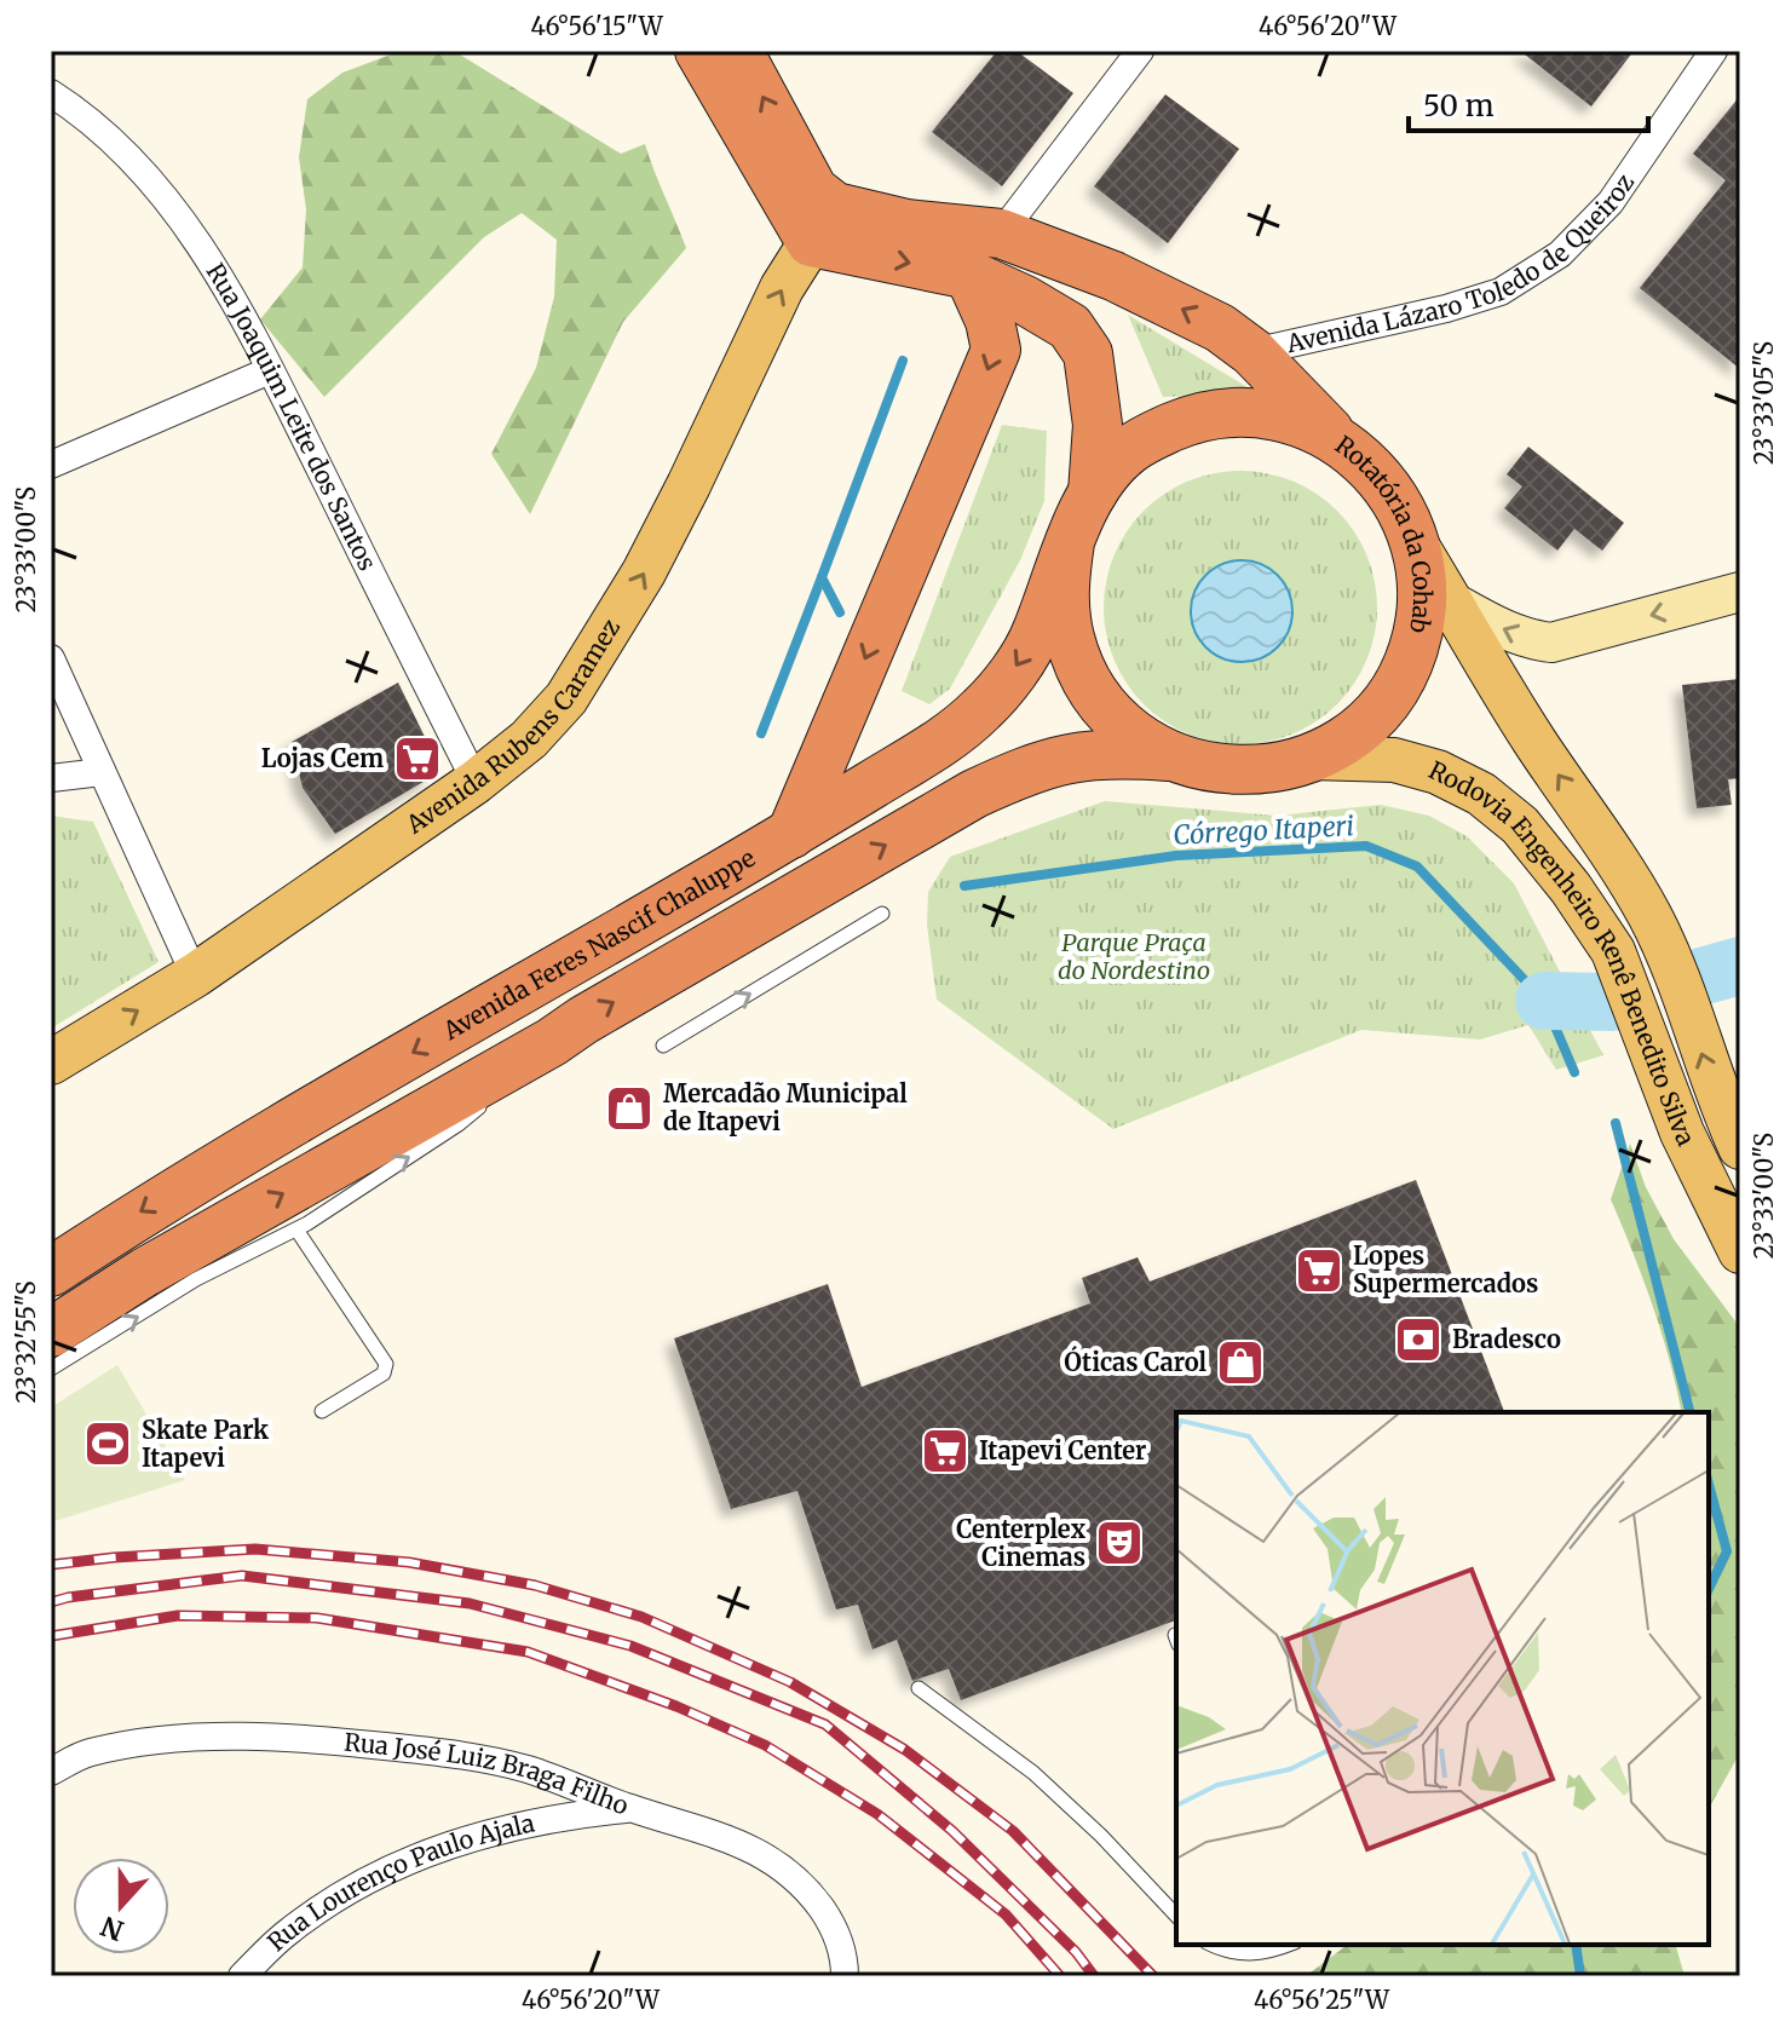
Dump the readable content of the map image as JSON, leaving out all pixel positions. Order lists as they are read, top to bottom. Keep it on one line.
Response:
{"streets":{"highway":["Rotatória da Cohab","Avenida Feres Nascif Chaluppe"],"main road":["Avenida Rubens Caramez","Rodovia Engenheiro Renê Benedito Silva"],"street":["Avenida Lázaro Toledo de Queiroz","Rua Joaquim Leite dos Santos","Rua José Luiz Braga Filho","Rua Lourenço Paulo Ajala"]},"crossings":[["Rua Joaquim Leite dos Santos","Avenida Rubens Caramez"],["Rotatória da Cohab","Avenida Feres Nascif Chaluppe"],["Rotatória da Cohab","Rodovia Engenheiro Renê Benedito Silva"],["Rua José Luiz Braga Filho","Rua Lourenço Paulo Ajala"]],"one_way":["Avenida Rubens Caramez","Rodovia Engenheiro Renê Benedito Silva"],"water":["Córrego Itaperi"],"parks":["Parque Praça do Nordestino"],"places":{"supermarket":["Lojas Cem","Lopes Supermercados","Itapevi Center"],"shop":["Mercadão Municipal de Itapevi","Óticas Carol"],"bank":["Bradesco"],"sports":["Skate Park Itapevi"],"theatre":["Centerplex Cinemas"]},"scale_bar":"50 m","north":"bottom","coordinates":["46°56'15\"W","46°56'20\"W","23°33'05\"S","23°33'00\"S","23°32'55\"S","46°56'25\"W"]}
